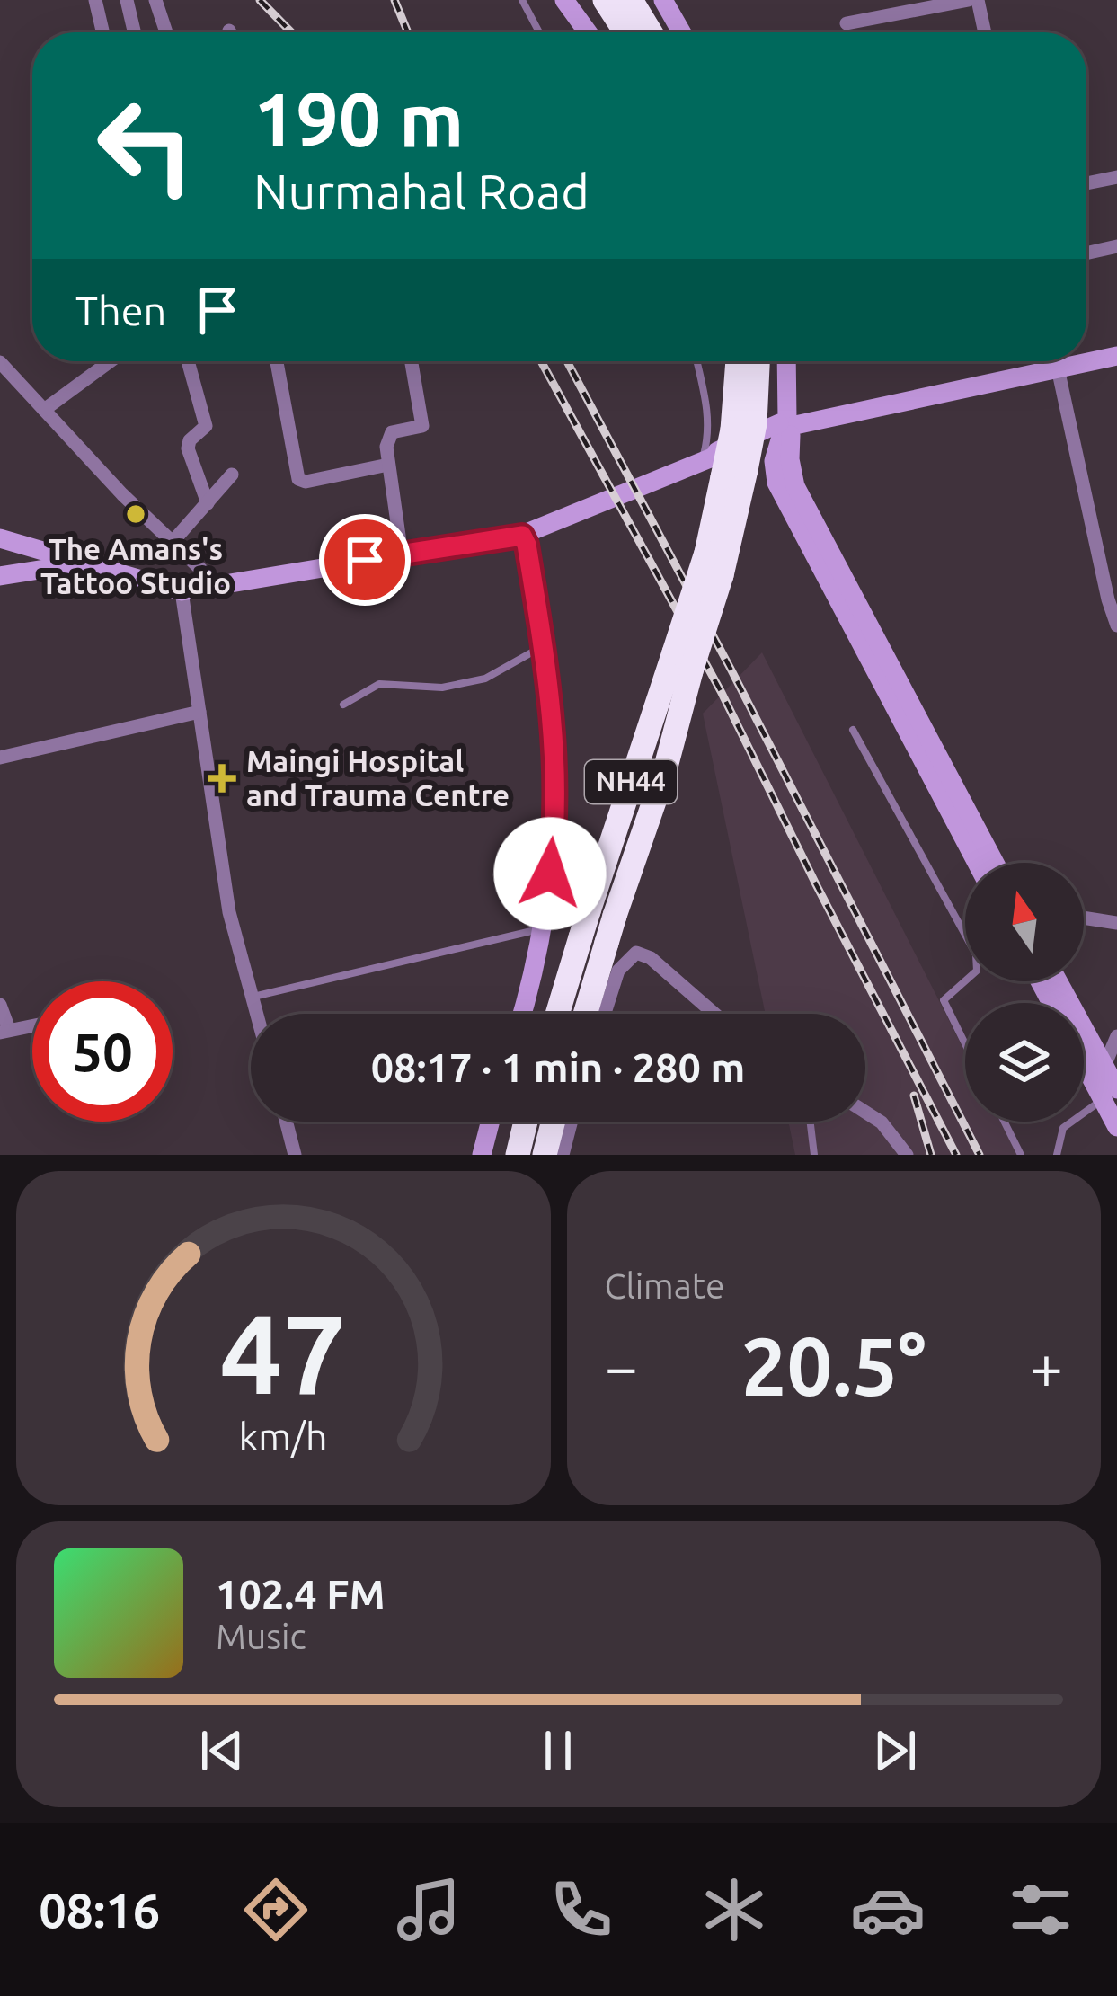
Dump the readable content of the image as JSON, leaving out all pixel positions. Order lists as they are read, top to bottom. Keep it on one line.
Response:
{"streets":{"highway":["NH44"]},"places":{"other":["The Amans's Tattoo Studio"],"health":["Maingi Hospital and Trauma Centre"]},"north":"top","page":{"turn":["190 m","Nurmahal Road"],"then":"Then","limit":"50","trip":"08:17 · 1 min · 280 m","tile":"Climate","heat":["−","20.5°","+"],"song":["102.4 FM","Music"],"tabs":"08:16","gauge":["47","km/h"]}}
